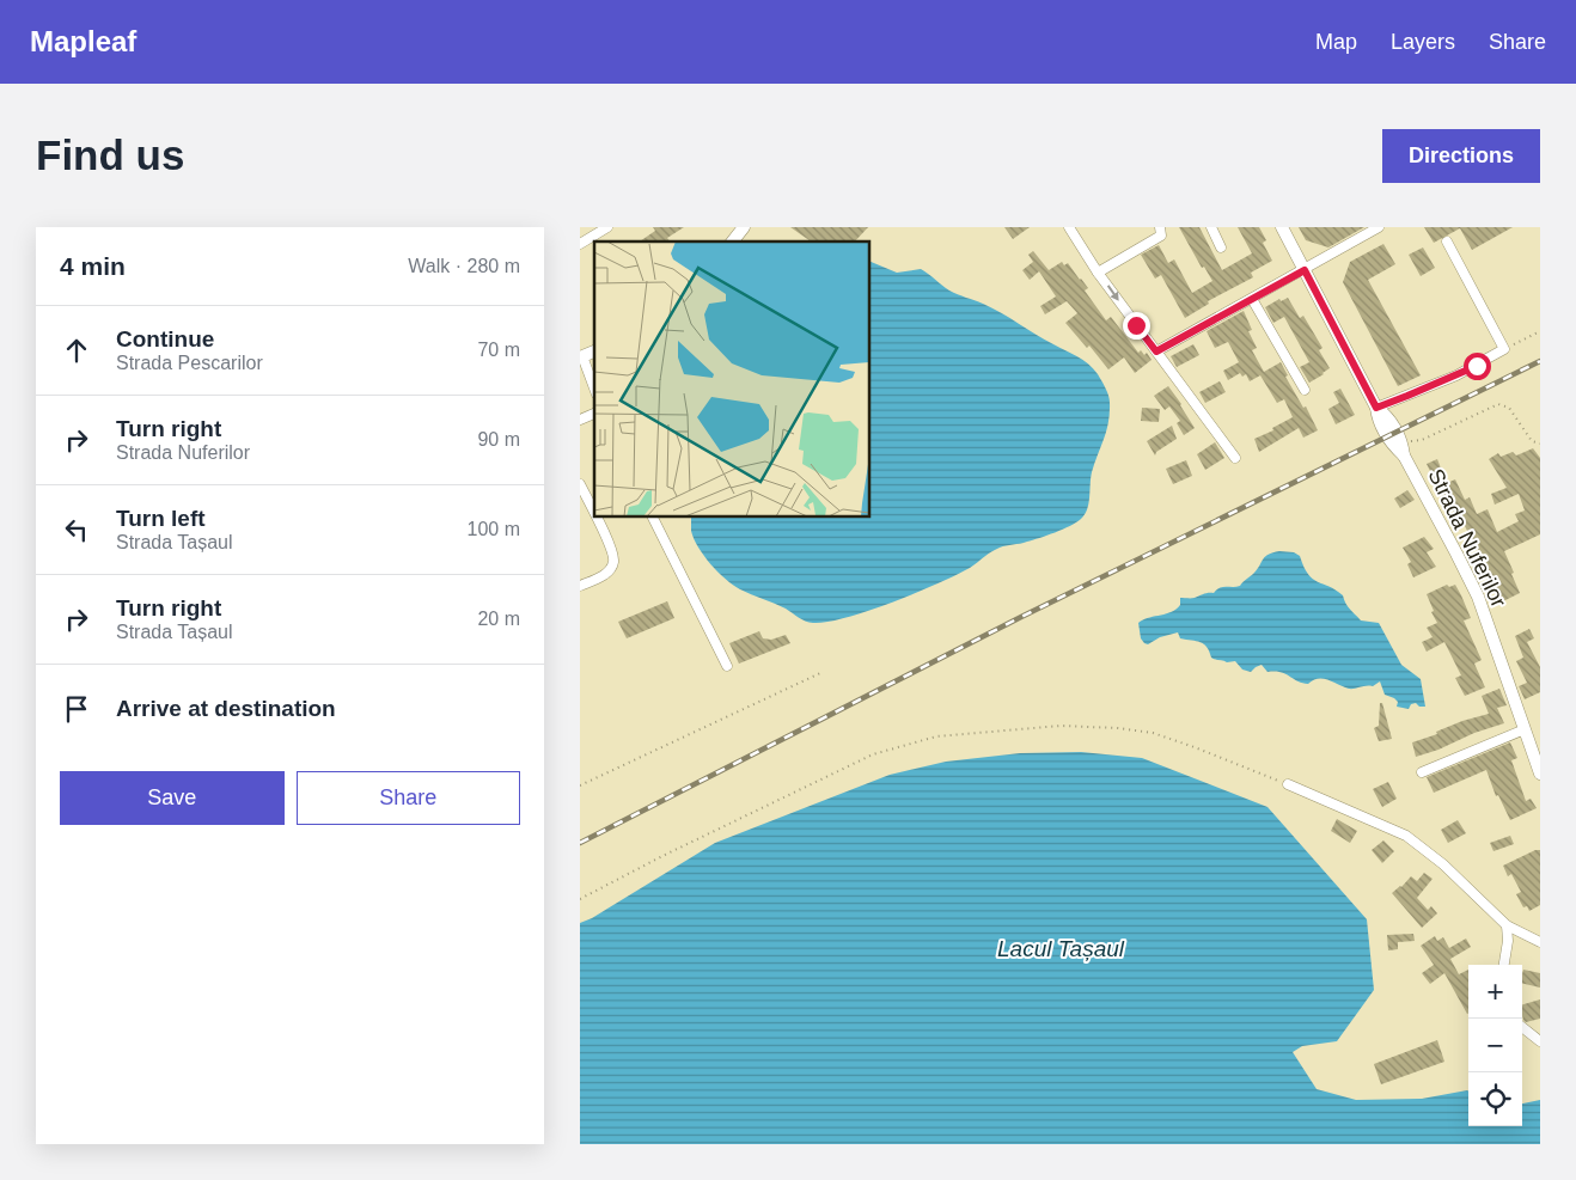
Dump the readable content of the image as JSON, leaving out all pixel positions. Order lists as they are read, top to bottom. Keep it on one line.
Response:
{"streets":{"street":["Strada Nuferilor"]},"water":["Lacul Tașaul"],"page":{"header":"Mapleaf","nav":["Map","Layers","Share"],"buttons":["Directions",["Save","Share"]],"title":"Find us","heading":["4 min","Walk · 280 m"],"list":[["Continue","Strada Pescarilor","70 m"],["Turn right","Strada Nuferilor","90 m"],["Turn left","Strada Tașaul","100 m"],["Turn right","Strada Tașaul","20 m"],"Arrive at destination"],"map_buttons":["+","−"]}}
